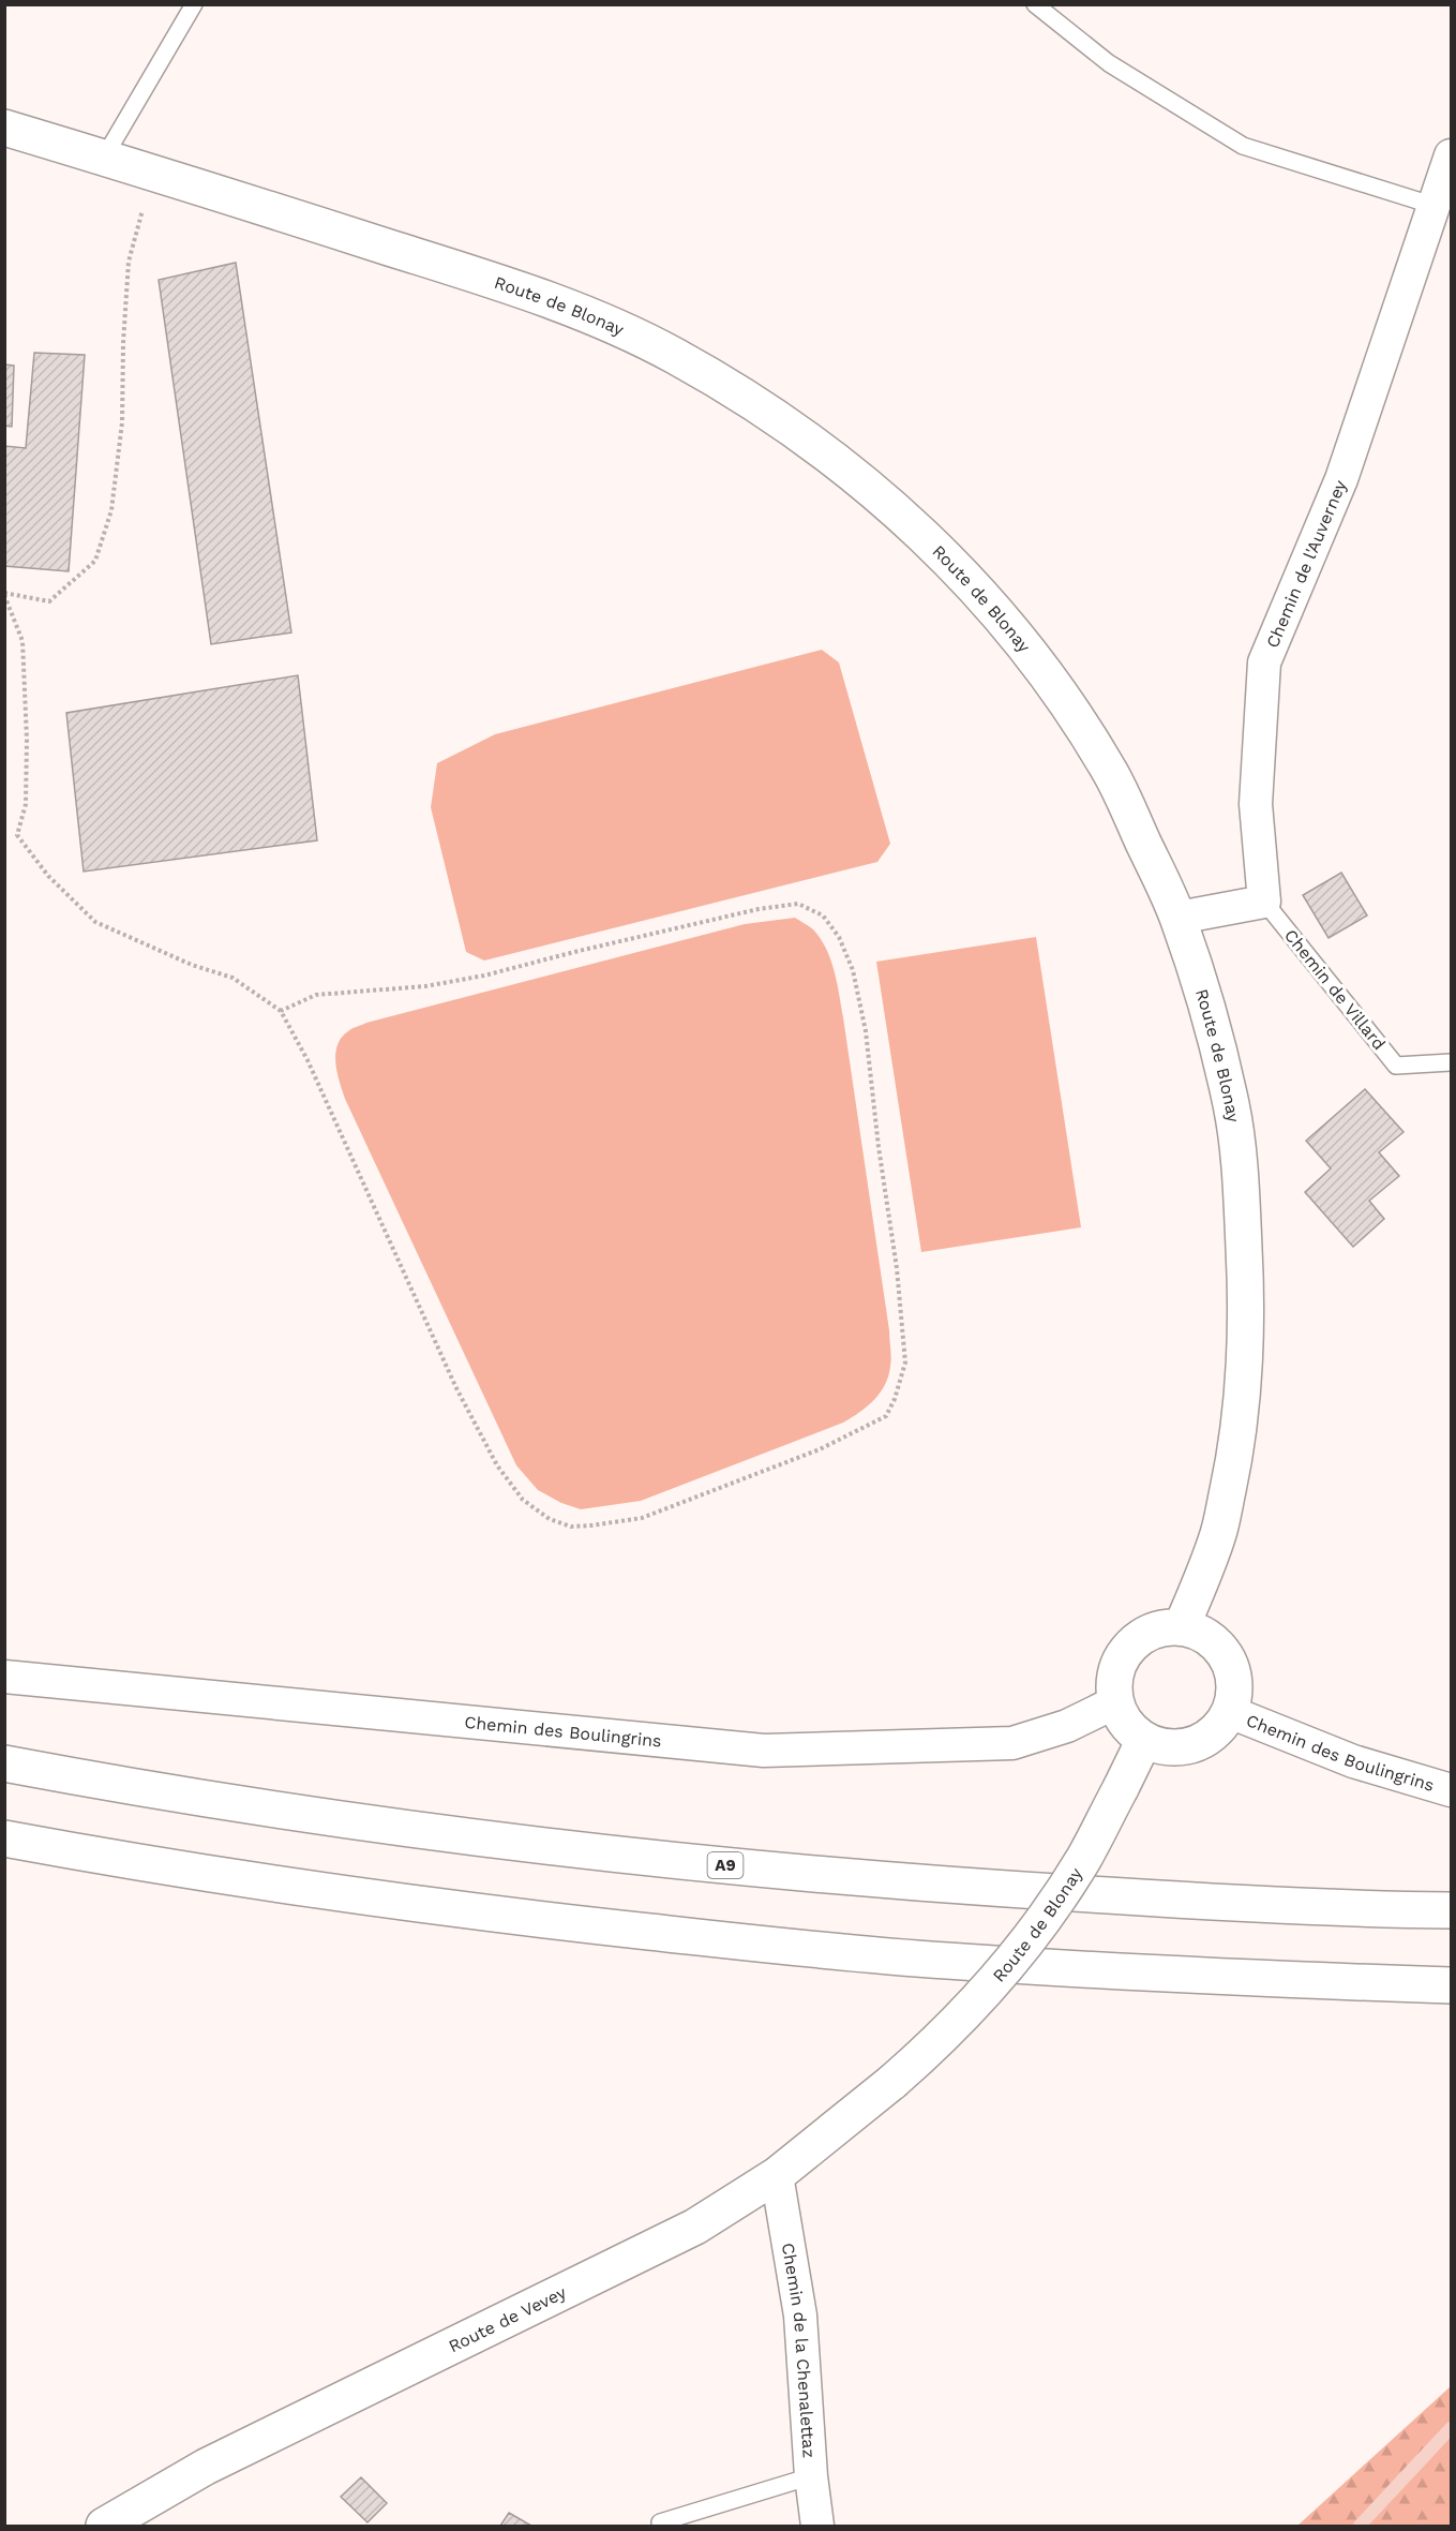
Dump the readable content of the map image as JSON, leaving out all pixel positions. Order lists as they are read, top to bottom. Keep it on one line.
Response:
{"streets":{"main road":["Route de Blonay","A9","Route de Vevey"],"street":["Chemin de l'Auverney","Chemin des Boulingrins","Chemin de la Chenalettaz"],"lane":["Chemin de Villard"]},"crossings":[["Route de Blonay","Chemin des Boulingrins"],["Route de Blonay","Route de Vevey"],["Chemin de l'Auverney","Chemin de Villard"],["Route de Vevey","Chemin de la Chenalettaz"]]}
